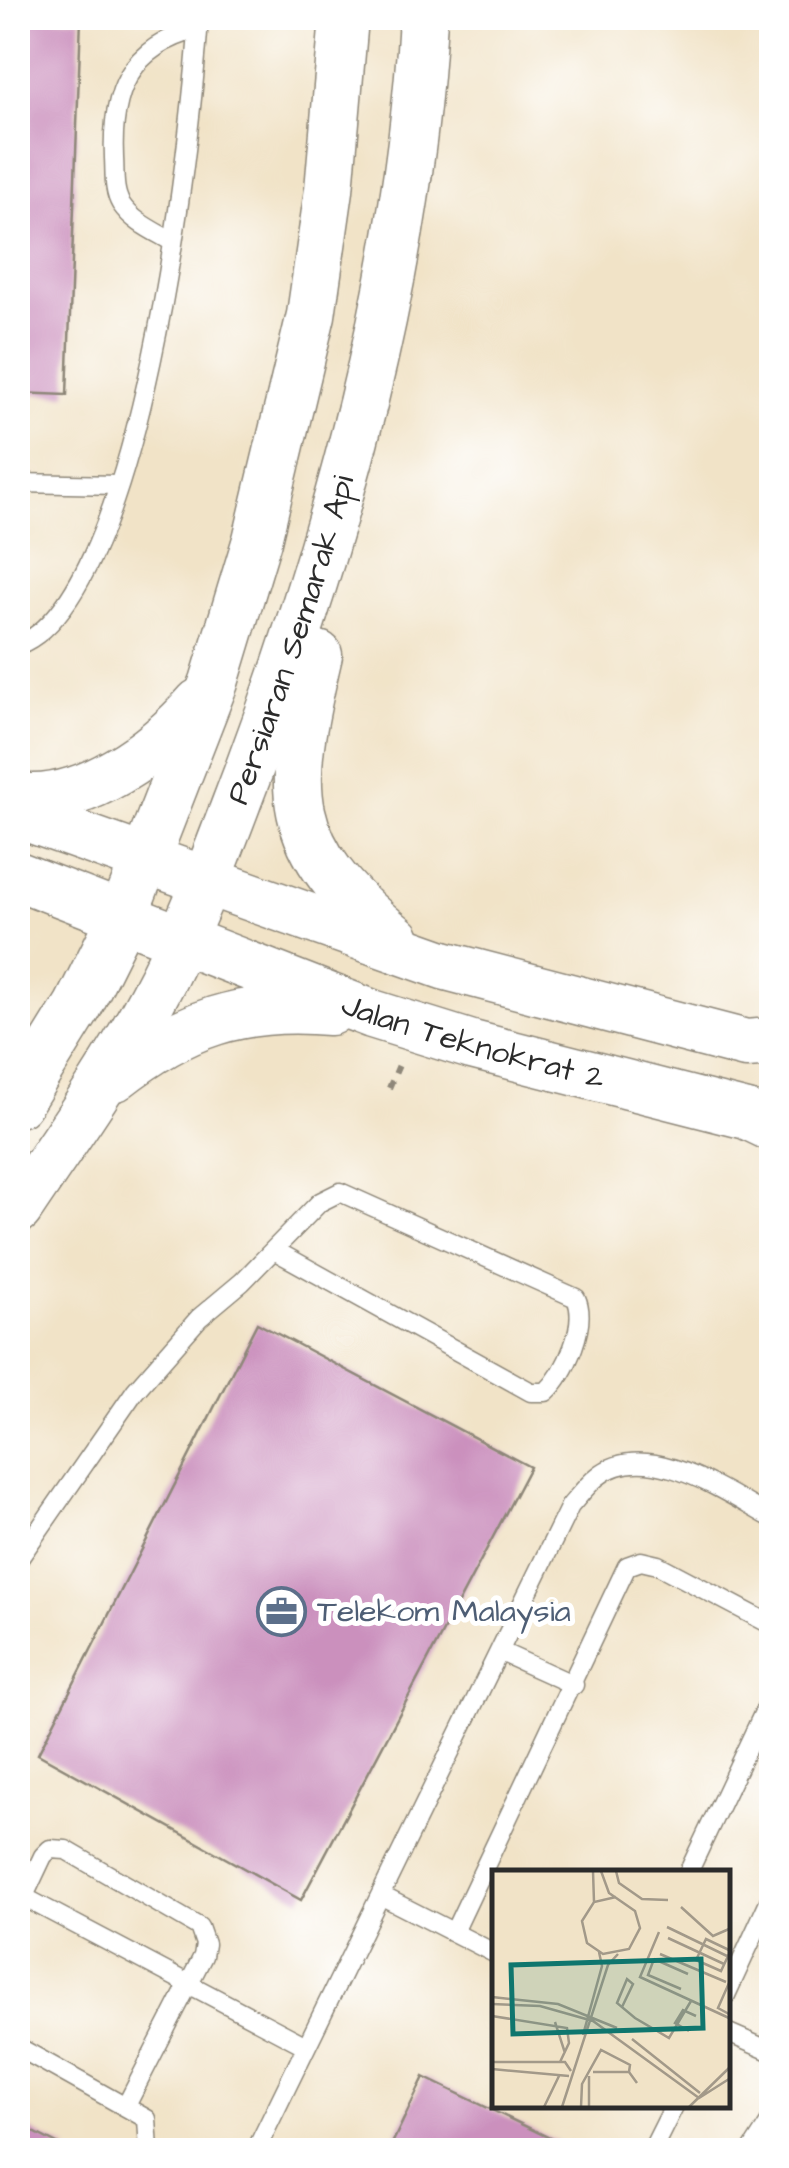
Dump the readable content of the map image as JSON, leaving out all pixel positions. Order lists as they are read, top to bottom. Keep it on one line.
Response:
{"streets":{"main road":["Persiaran Semarak Api","Jalan Teknokrat 2"]},"crossings":[["Persiaran Semarak Api","Jalan Teknokrat 2"]],"places":{"office":["Telekom Malaysia"]}}
